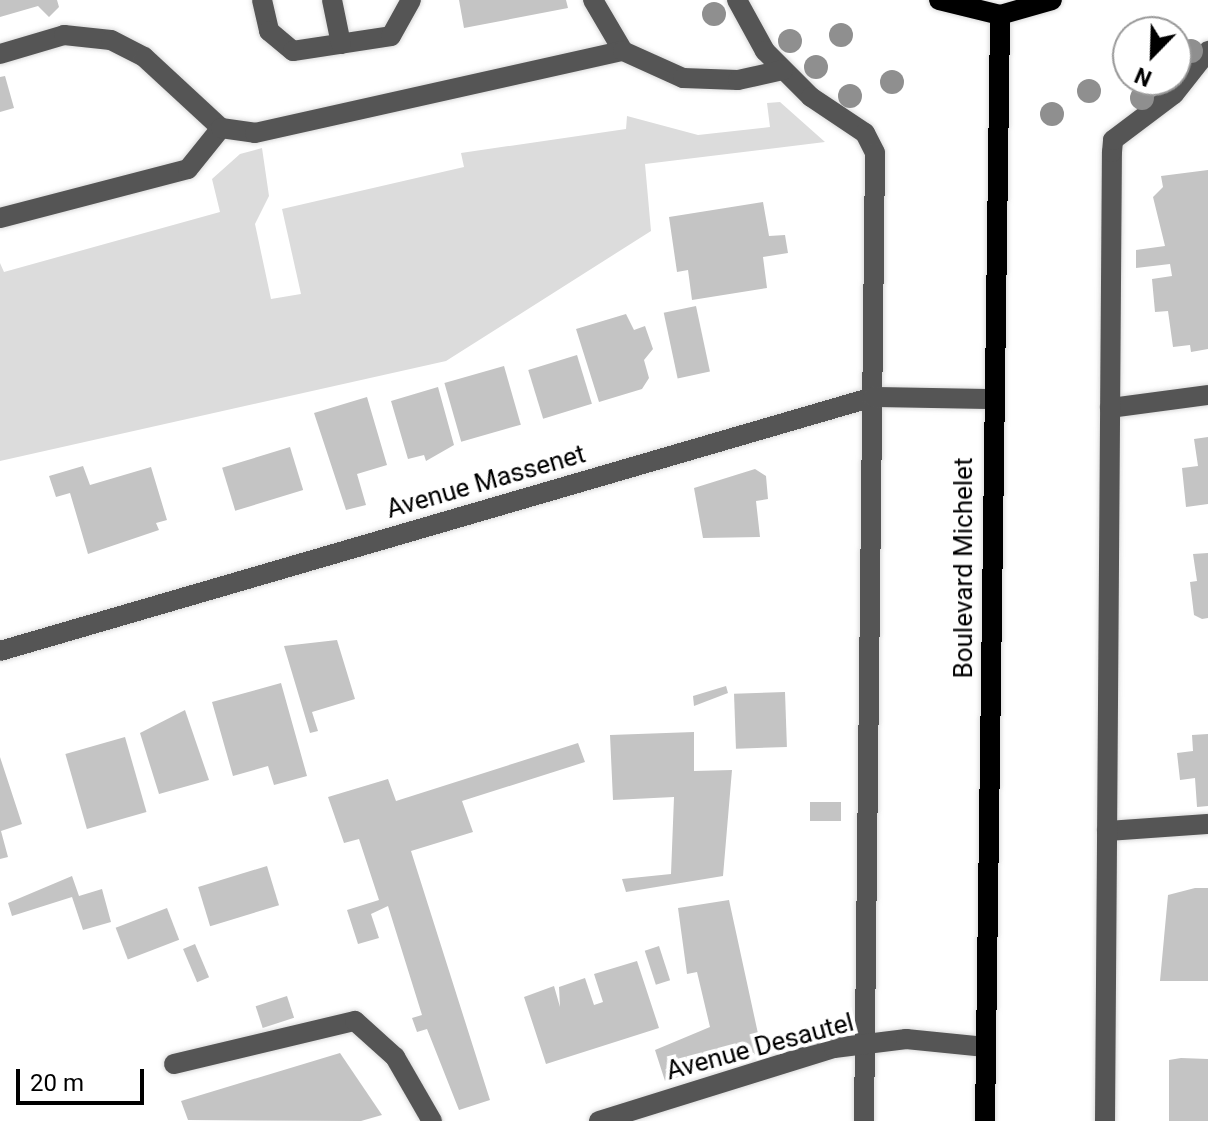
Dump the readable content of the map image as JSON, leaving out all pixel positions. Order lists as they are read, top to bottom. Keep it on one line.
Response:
{"streets":{"main road":["Boulevard Michelet"],"street":["Avenue Massenet","Avenue Desautel"]},"crossings":[["Avenue Massenet","Boulevard Michelet"],["Boulevard Michelet","Avenue Desautel"]],"scale_bar":"20 m","north":"bottom left"}
